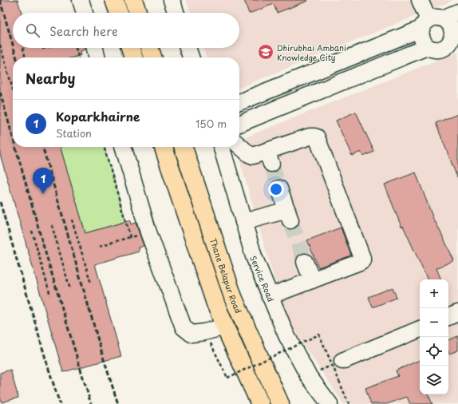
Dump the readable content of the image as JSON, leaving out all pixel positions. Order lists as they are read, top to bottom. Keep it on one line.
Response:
{"streets":{"main road":["Thane Belapur Road"],"street":["Service Road"]},"places":{"school or university":["Dhirubhai Ambani Knowledge City"]},"page":{"search":"Search here","heading":"Nearby","list":[{"mark":"1","name":"Koparkhairne","note":"Station","value":"150 m"}],"pins":"1","map_buttons":["+","−"]}}
